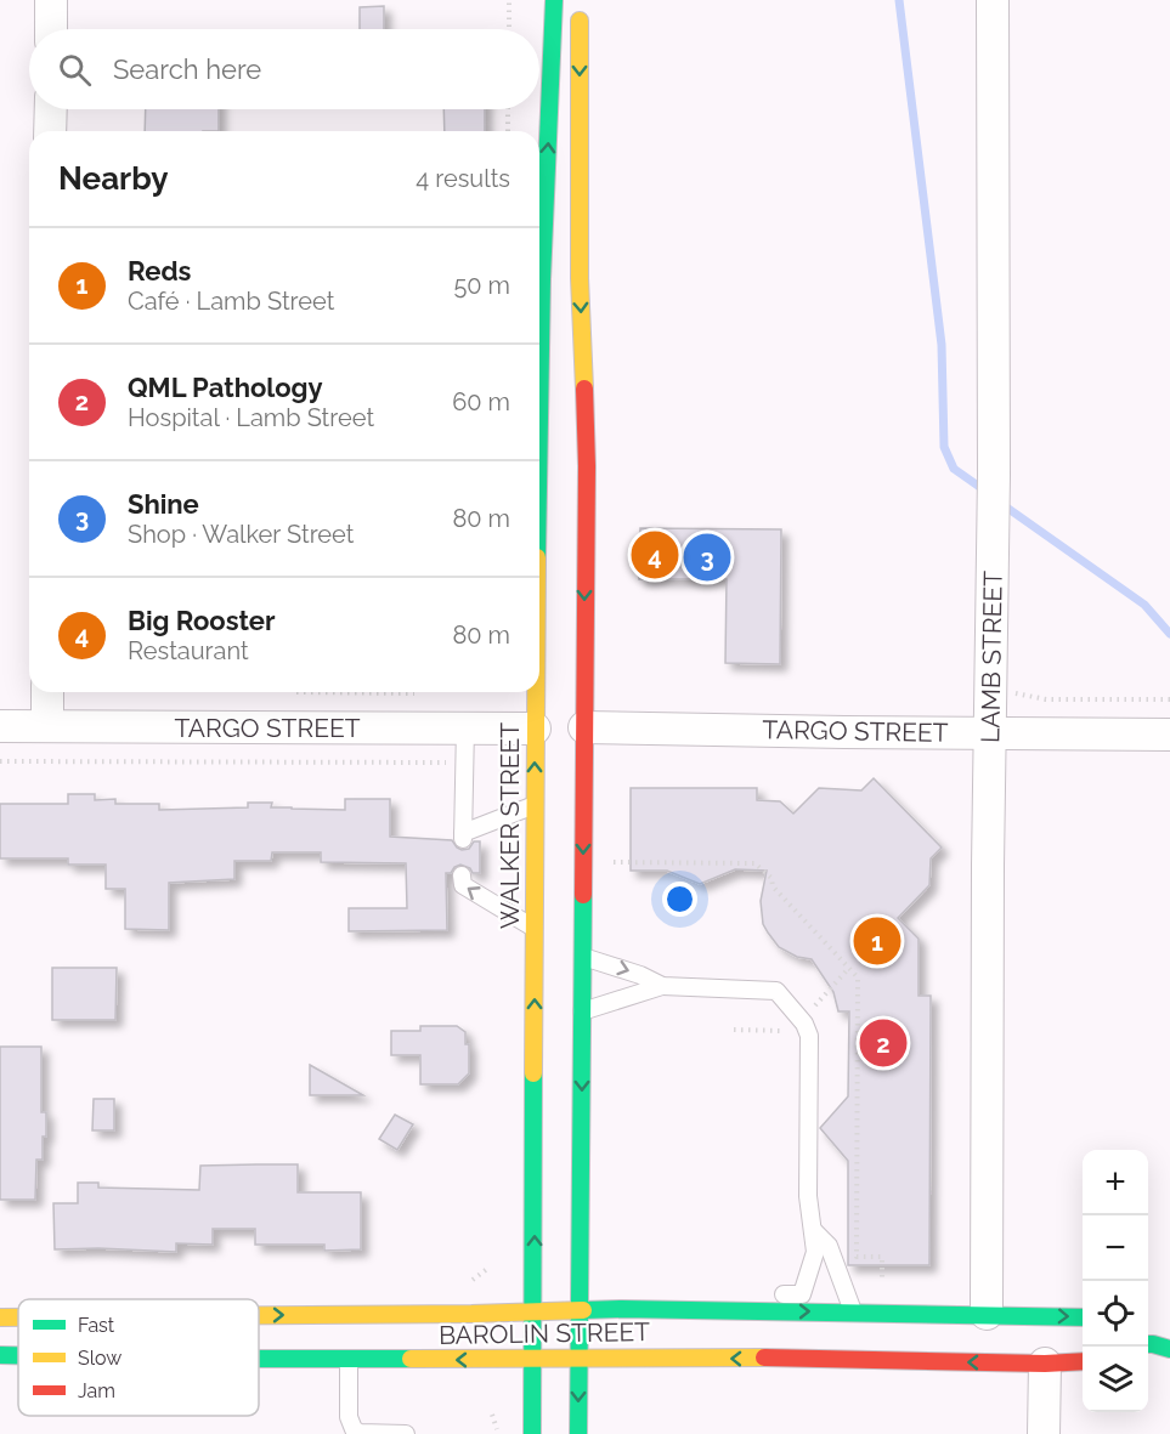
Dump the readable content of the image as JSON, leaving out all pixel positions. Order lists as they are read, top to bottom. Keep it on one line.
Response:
{"streets":{"main road":["WALKER STREET","BAROLIN STREET"],"street":["LAMB STREET","TARGO STREET"]},"crossings":[["LAMB STREET","TARGO STREET"],["LAMB STREET","BAROLIN STREET"],["TARGO STREET","WALKER STREET"],["WALKER STREET","BAROLIN STREET"]],"legend":["Fast","Slow","Jam"],"page":{"search":"Search here","heading":["Nearby","4 results"],"list":[{"mark":"1","name":"Reds","note":"Café · Lamb Street","value":"50 m"},{"mark":"2","name":"QML Pathology","note":"Hospital · Lamb Street","value":"60 m"},{"mark":"3","name":"Shine","note":"Shop · Walker Street","value":"80 m"},{"mark":"4","name":"Big Rooster","note":"Restaurant","value":"80 m"}],"pins":["4","3","1","2"],"map_buttons":["+","−"]}}
